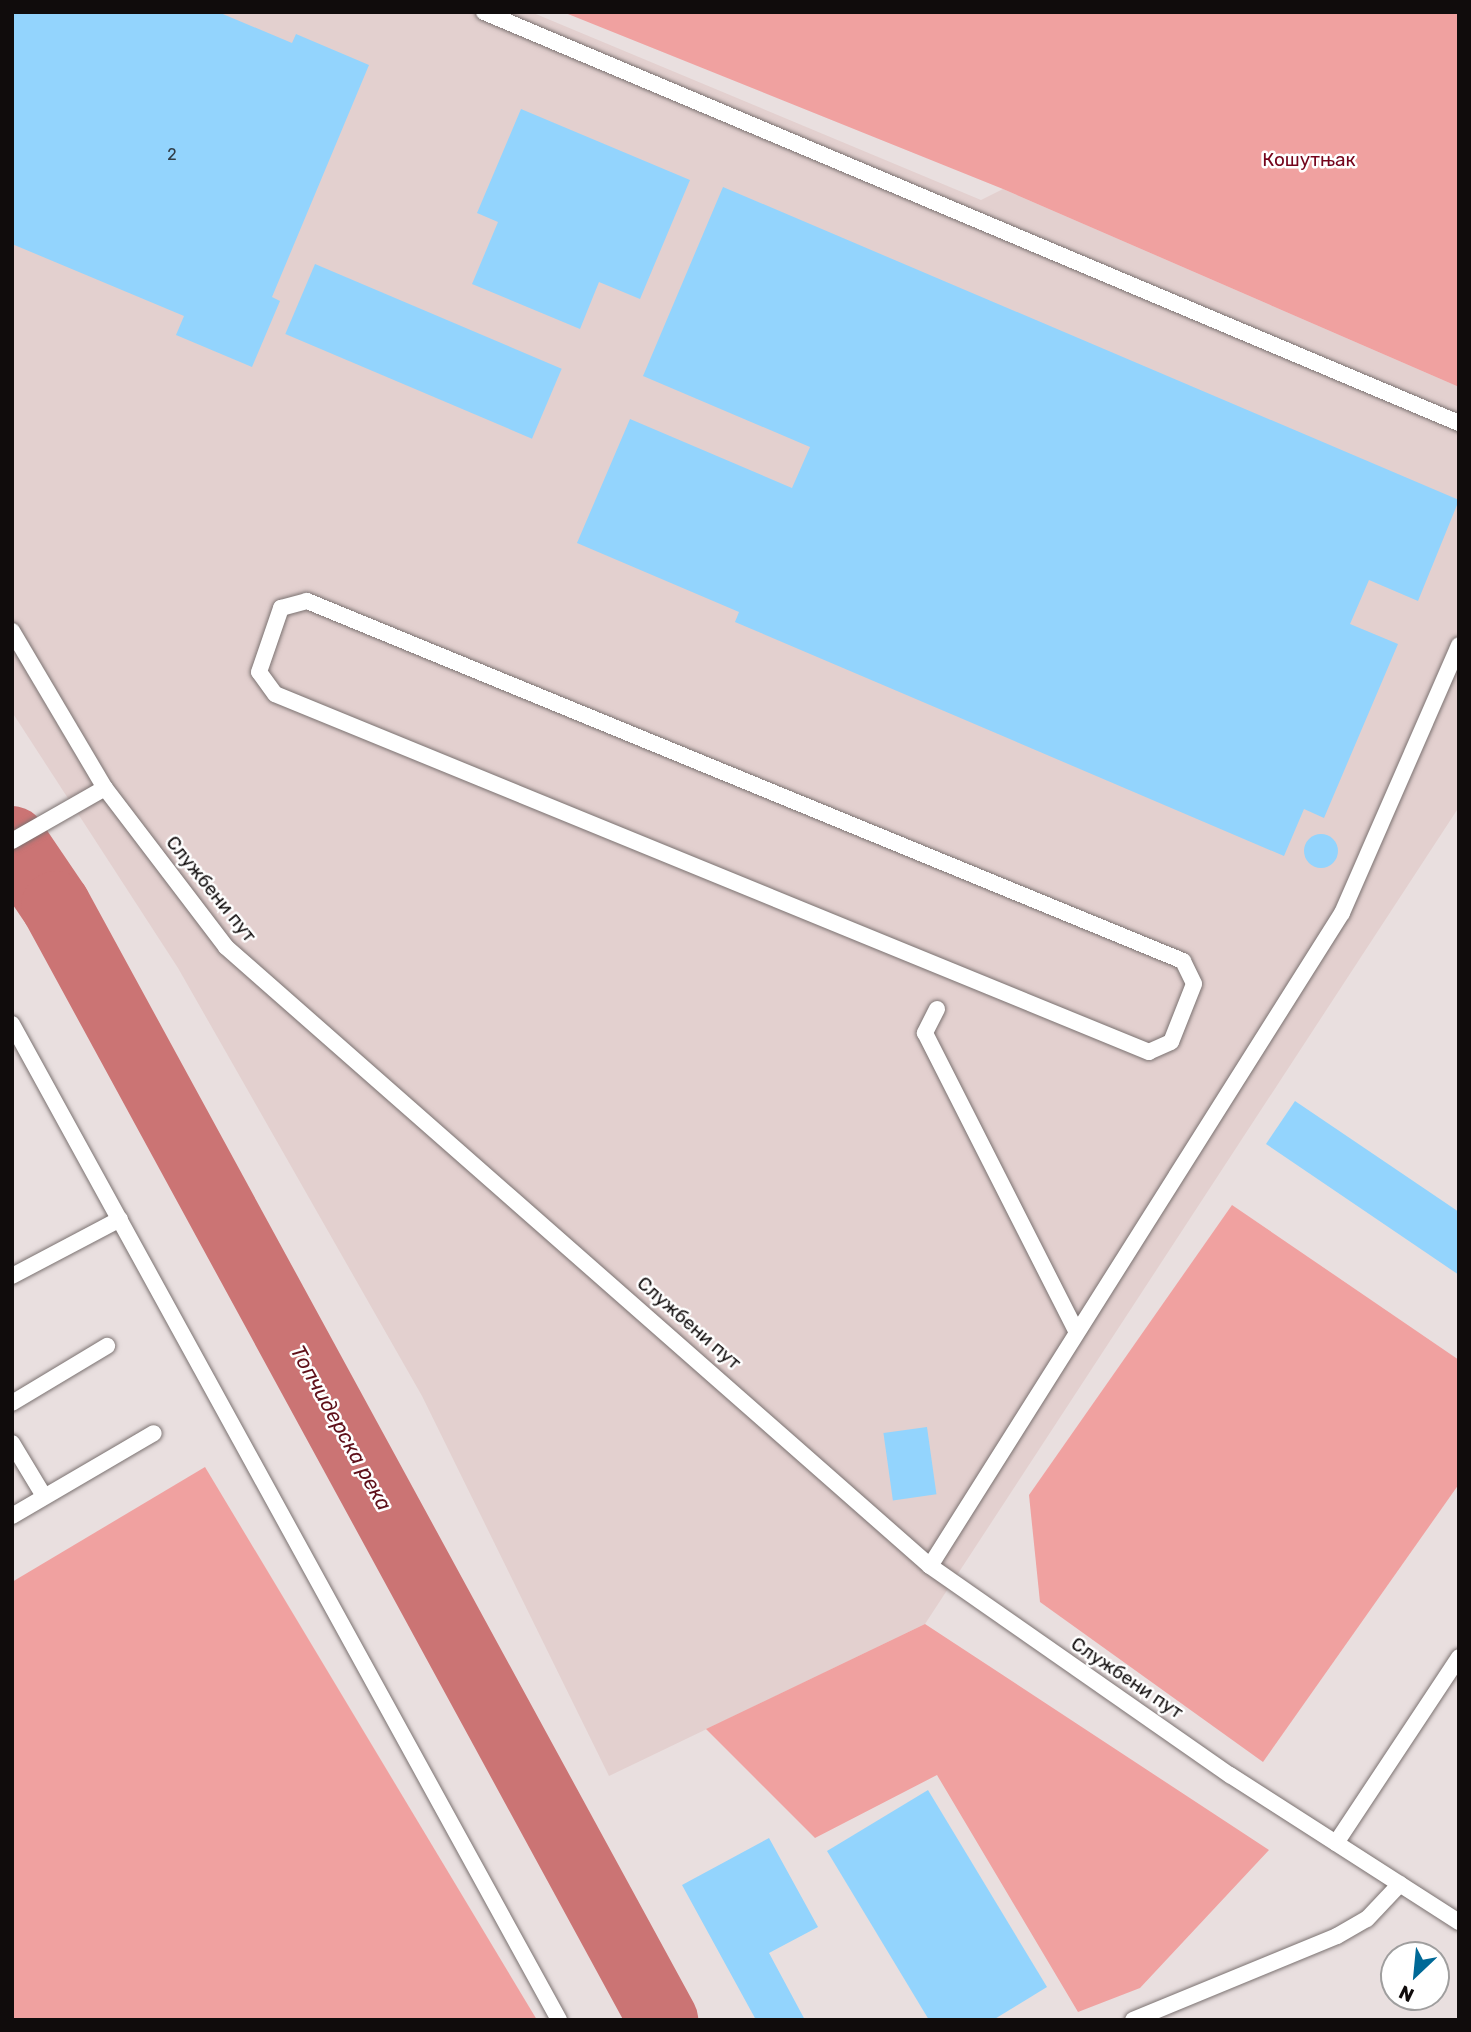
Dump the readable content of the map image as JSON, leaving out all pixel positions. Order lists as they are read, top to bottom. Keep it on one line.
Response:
{"streets":{"lane":["Службени пут"]},"water":["Топчидерска река"],"parks":["Кошутњак"],"house_numbers":["2"],"north":"bottom left"}
